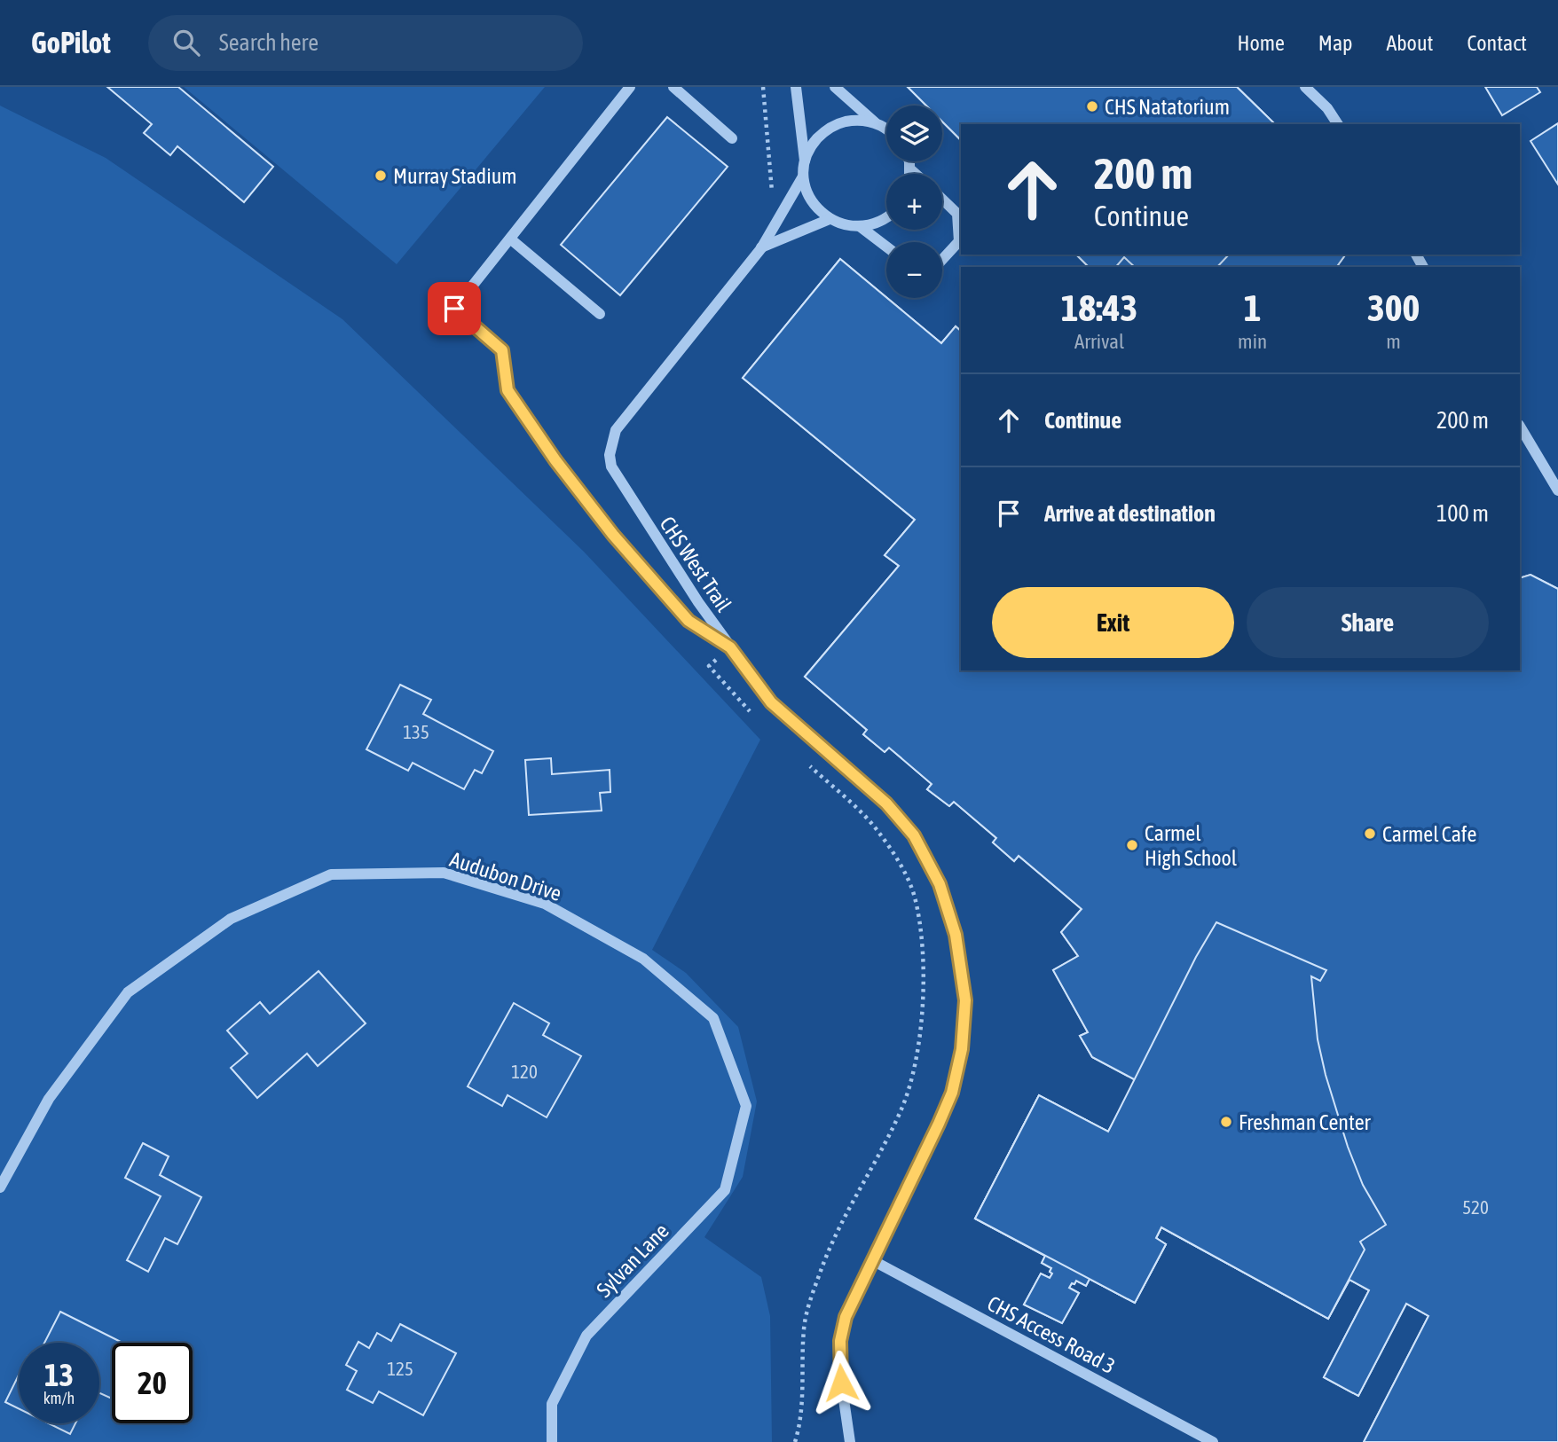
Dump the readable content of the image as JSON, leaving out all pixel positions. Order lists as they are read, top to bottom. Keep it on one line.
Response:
{"streets":{"street":["CHS West Trail","Audubon Drive","Sylvan Lane","CHS Access Road 3"]},"crossings":[["CHS West Trail","CHS Access Road 3"],["Audubon Drive","Sylvan Lane"]],"places":["CHS Natatorium","Murray Stadium","Carmel Cafe","Carmel High School","Freshman Center"],"house_numbers":["135","120","520","125"],"page":{"header":"GoPilot","search":"Search here","nav":["Home","Map","About","Contact"],"map_buttons":["+","−"],"turn":["200 m","Continue"],"eta":["18:43","Arrival","1","min","300","m"],"list":[{"name":"Continue","value":"200 m"},{"name":"Arrive at destination","value":"100 m"}],"buttons":["Exit","Share"],"speed":"13 km/h","limit":"20"}}
